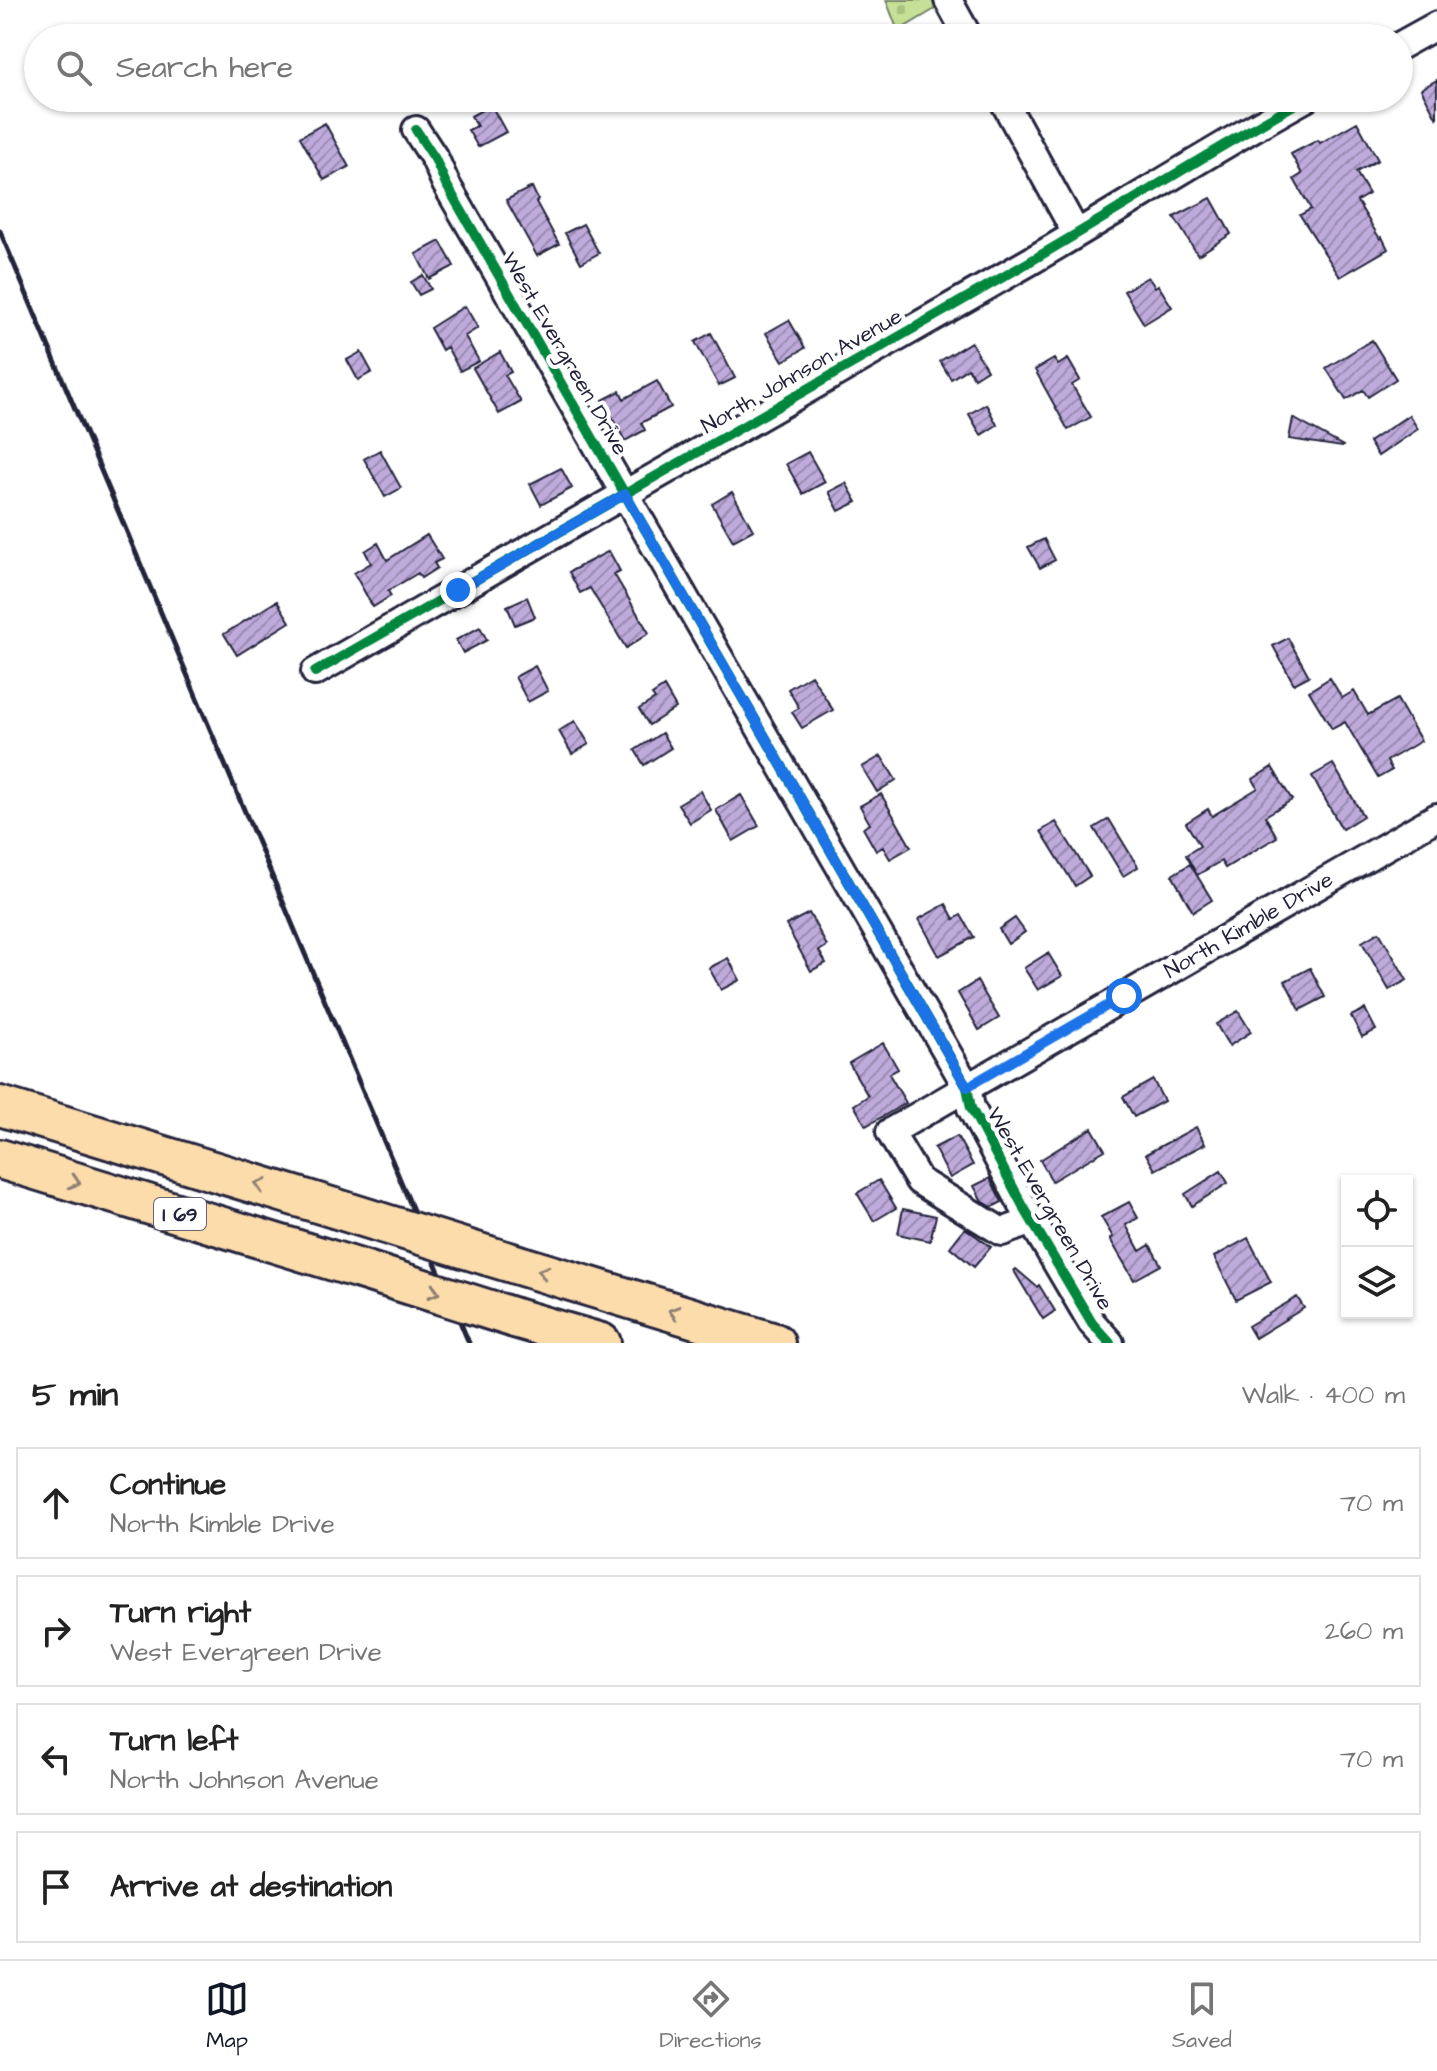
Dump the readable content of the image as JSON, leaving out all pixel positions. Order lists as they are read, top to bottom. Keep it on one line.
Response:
{"streets":{"highway":["I 69"],"street":["West Evergreen Drive","North Johnson Avenue","North Kimble Drive"]},"crossings":[["West Evergreen Drive","North Johnson Avenue"],["West Evergreen Drive","North Kimble Drive"]],"page":{"search":"Search here","heading":["5 min","Walk · 400 m"],"list":[["Continue","North Kimble Drive","70 m"],["Turn right","West Evergreen Drive","260 m"],["Turn left","North Johnson Avenue","70 m"],"Arrive at destination"],"nav":["Map","Directions","Saved"]}}
